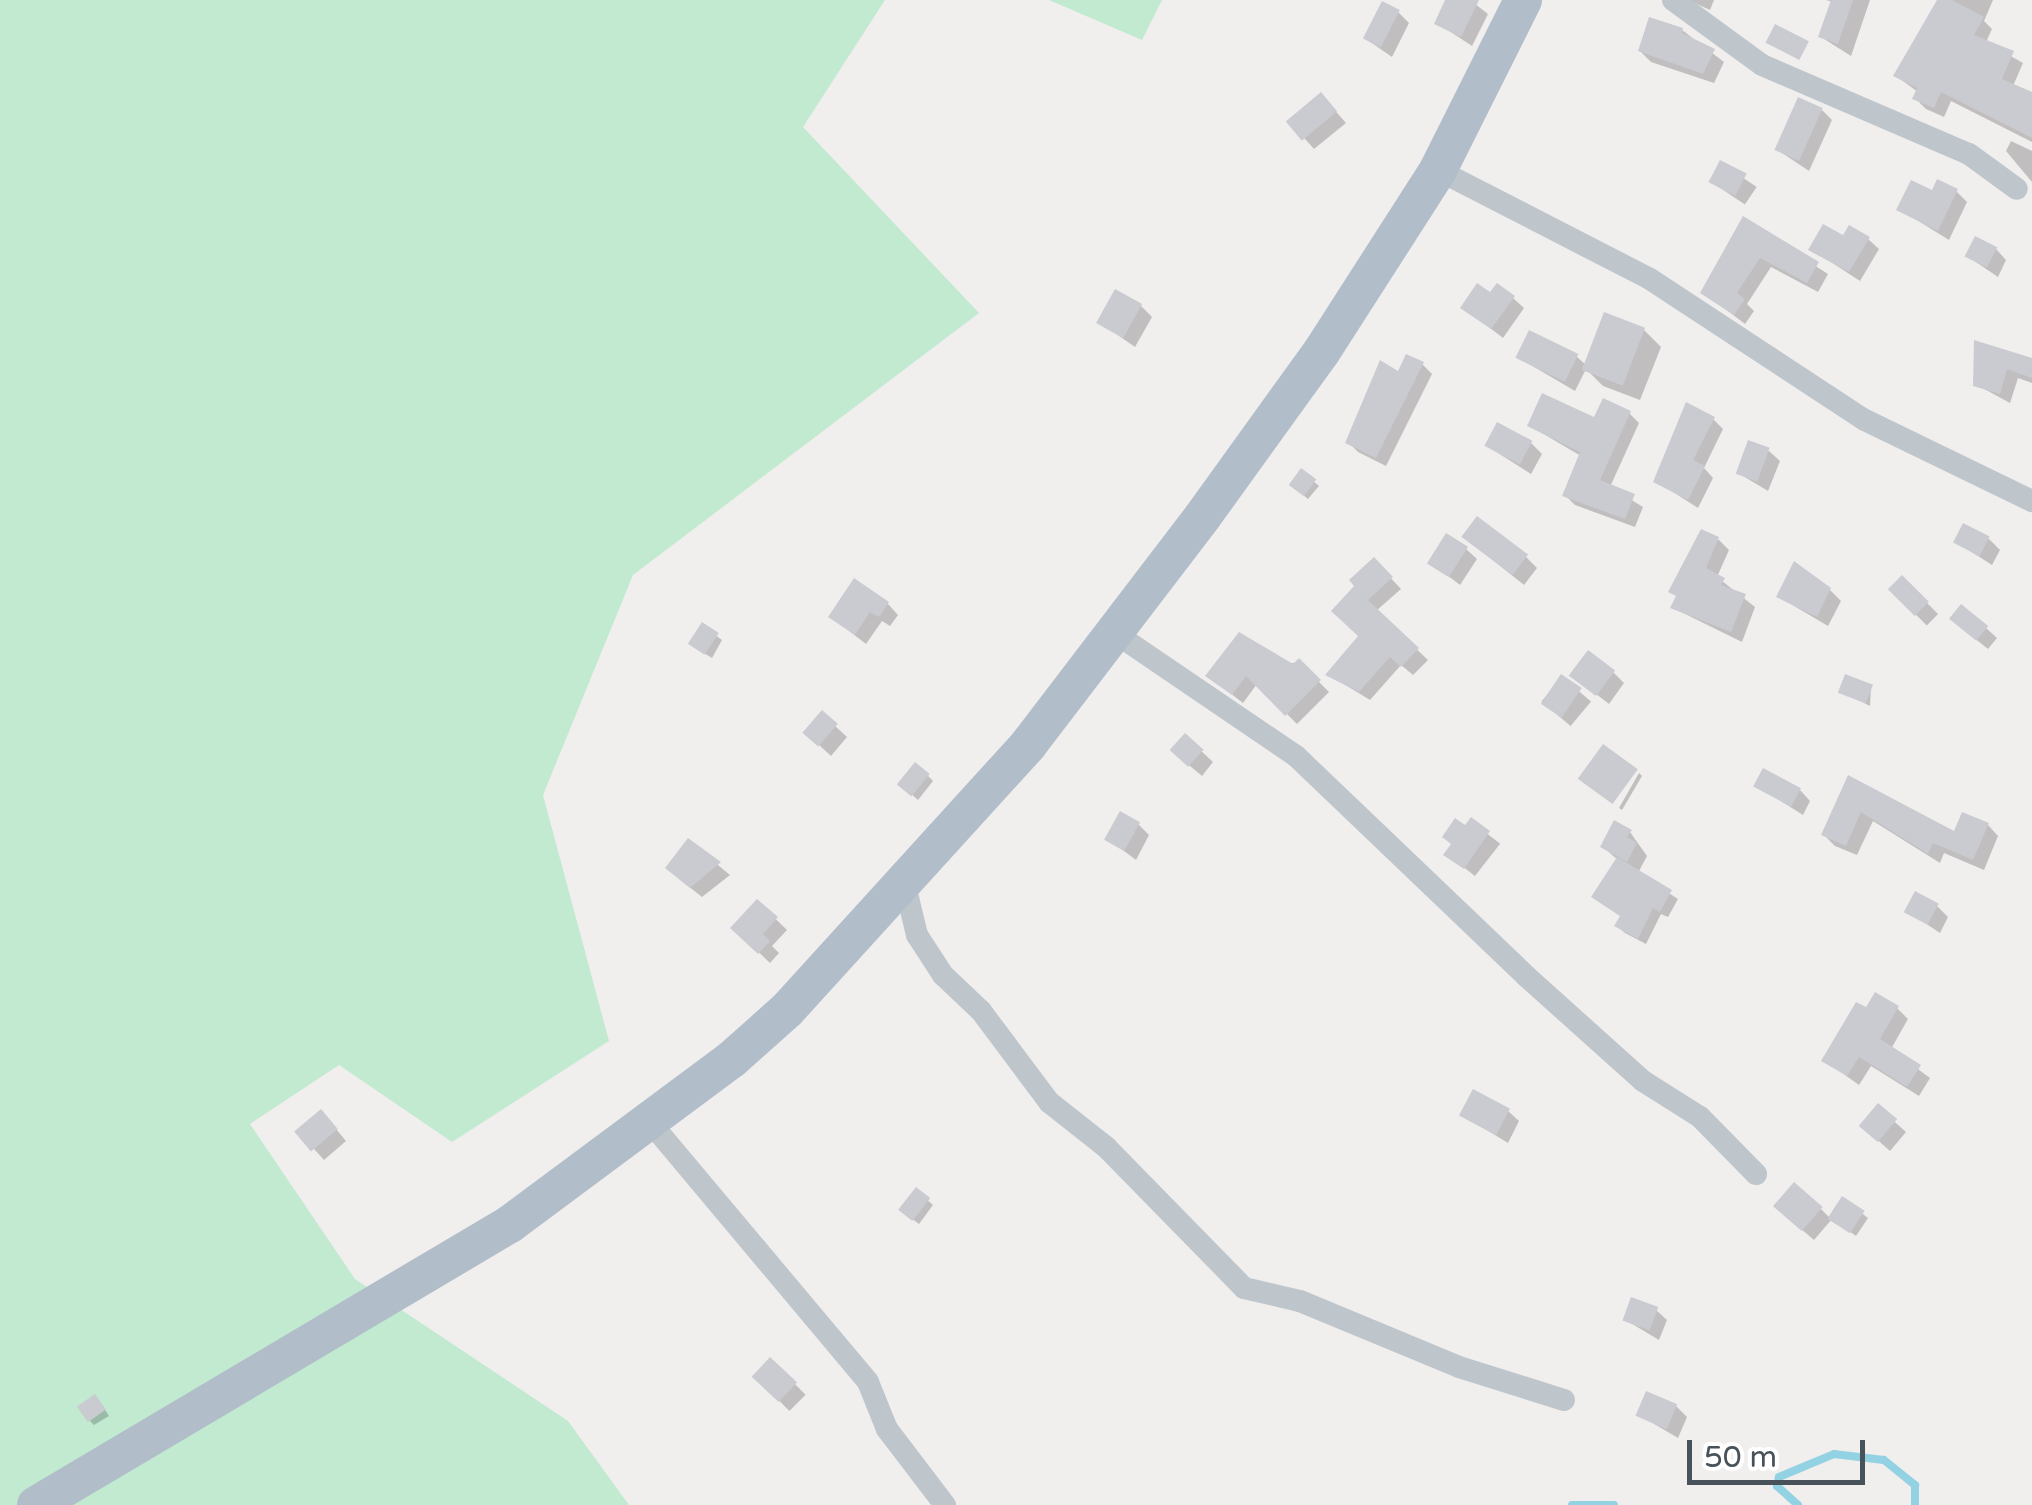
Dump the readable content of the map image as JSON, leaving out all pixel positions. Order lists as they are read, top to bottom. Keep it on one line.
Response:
{"scale_bar":"50 m"}
